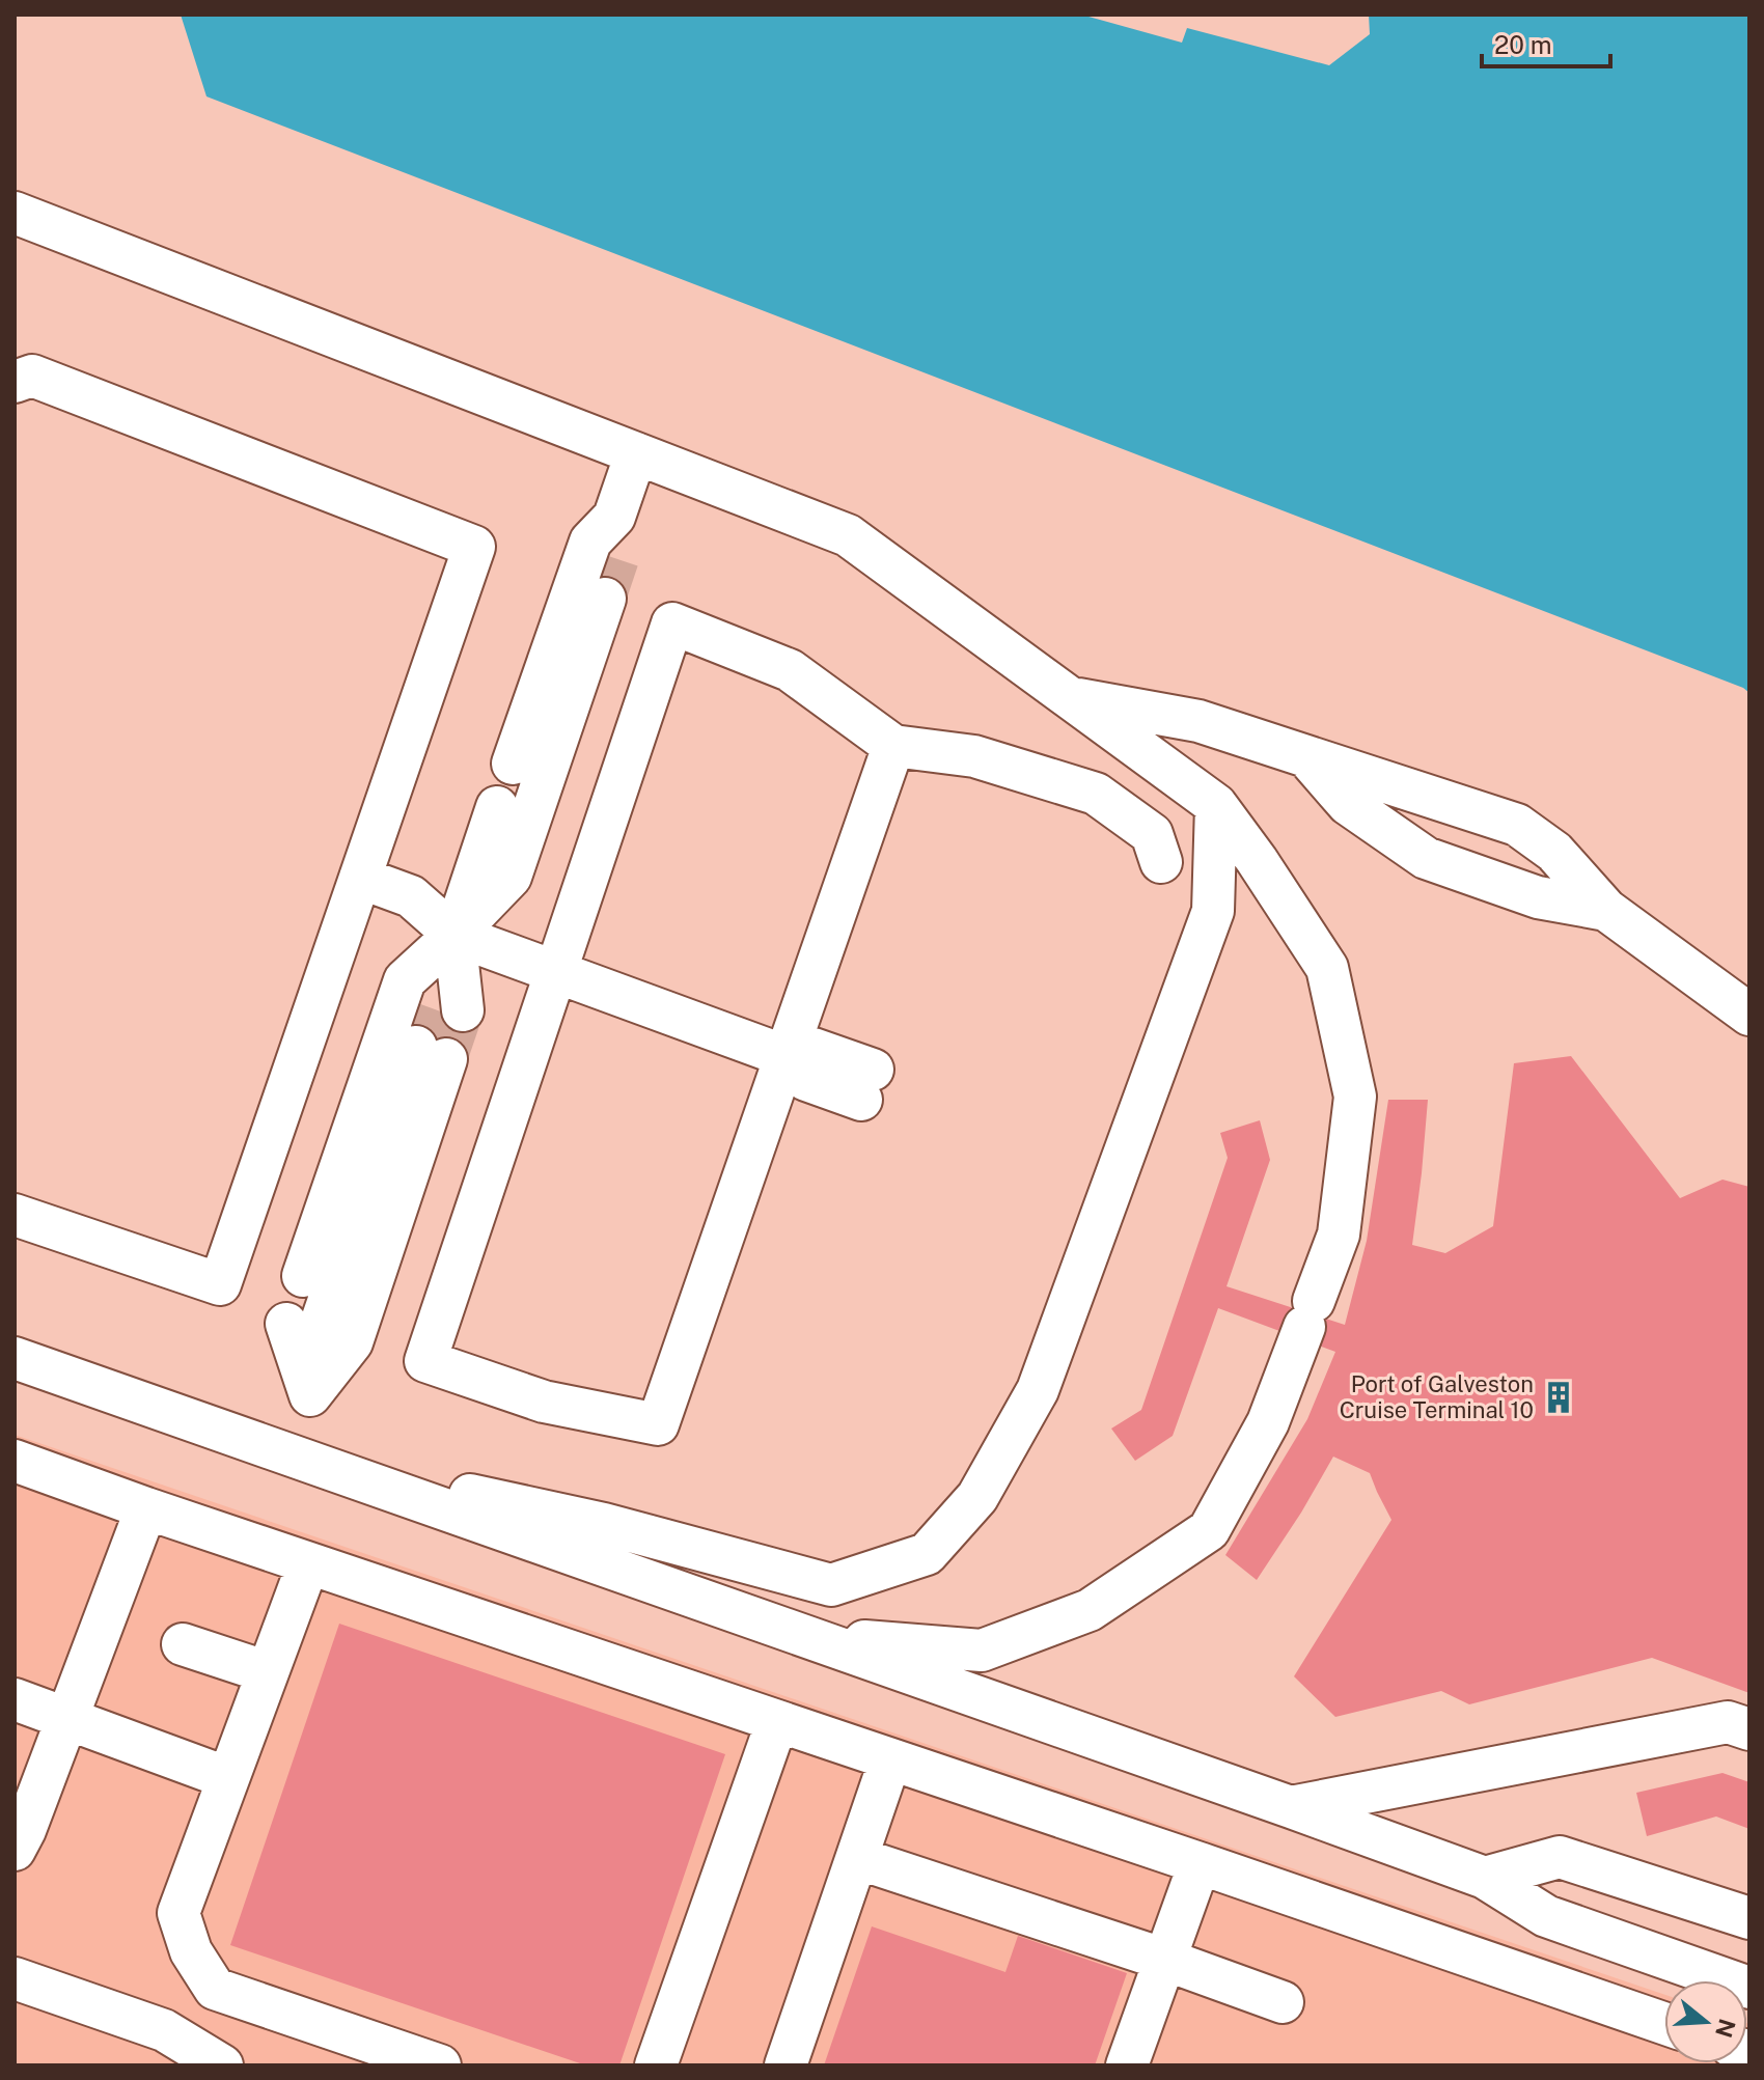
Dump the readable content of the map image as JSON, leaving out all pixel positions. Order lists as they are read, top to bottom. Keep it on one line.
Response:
{"places":{"building":["Port of Galveston Cruise Terminal 10"]},"scale_bar":"20 m","north":"right"}
